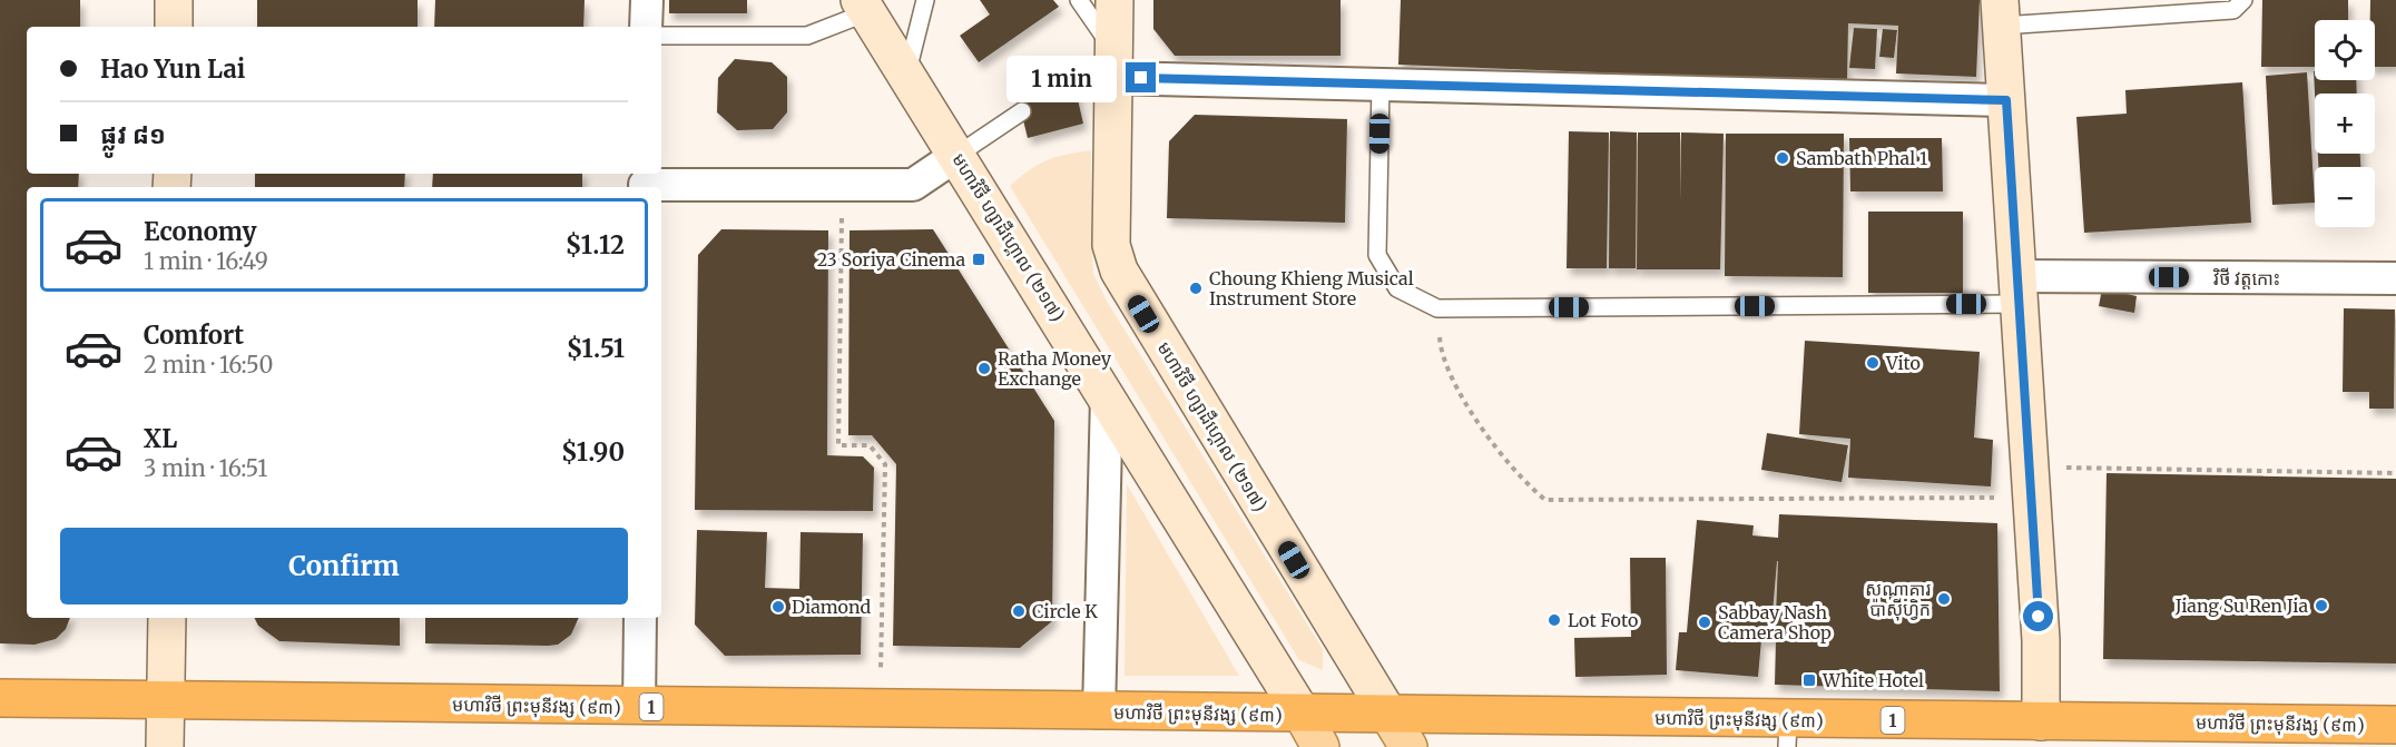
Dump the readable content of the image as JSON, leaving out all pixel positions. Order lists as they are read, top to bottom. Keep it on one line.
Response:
{"streets":{"highway":["មហាវិថី ព្រះមុនីវង្ស (៩៣)","1"],"main road":["មហាវិថី ហ្សាដឹហ្គោល (២១៧)"],"street":["មហាវិថី ហ្សាដឺហ្គោល (២១៧)","វិថី វត្តកោះ"]},"crossings":[["មហាវិថី ហ្សាដឺហ្គោល (២១៧)","មហាវិថី ព្រះមុនីវង្ស (៩៣)"],["មហាវិថី ហ្សាដឹហ្គោល (២១៧)","មហាវិថី ព្រះមុនីវង្ស (៩៣)"]],"places":{"other":["Sambath Phal 1","Choung Khieng Musical Instrument Store","Vito","Ratha Money Exchange","សណ្ឋាគារ ប៉ាស៊ីហ្វិក","Jiang Su Ren Jia","Diamond","Circle K","Lot Foto","Sabbay Nash Camera Shop"],"transit":["23 Soriya Cinema","White Hotel"]},"page":{"map_buttons":["+","−"],"banner":["Hao Yun Lai","ផ្លូវ ៨១"],"bubble":"1 min","list":[{"name":"Economy","note":"1 min · 16:49","value":"$1.12"},{"name":"Comfort","note":"2 min · 16:50","value":"$1.51"},{"name":"XL","note":"3 min · 16:51","value":"$1.90"}],"buttons":"Confirm"}}
